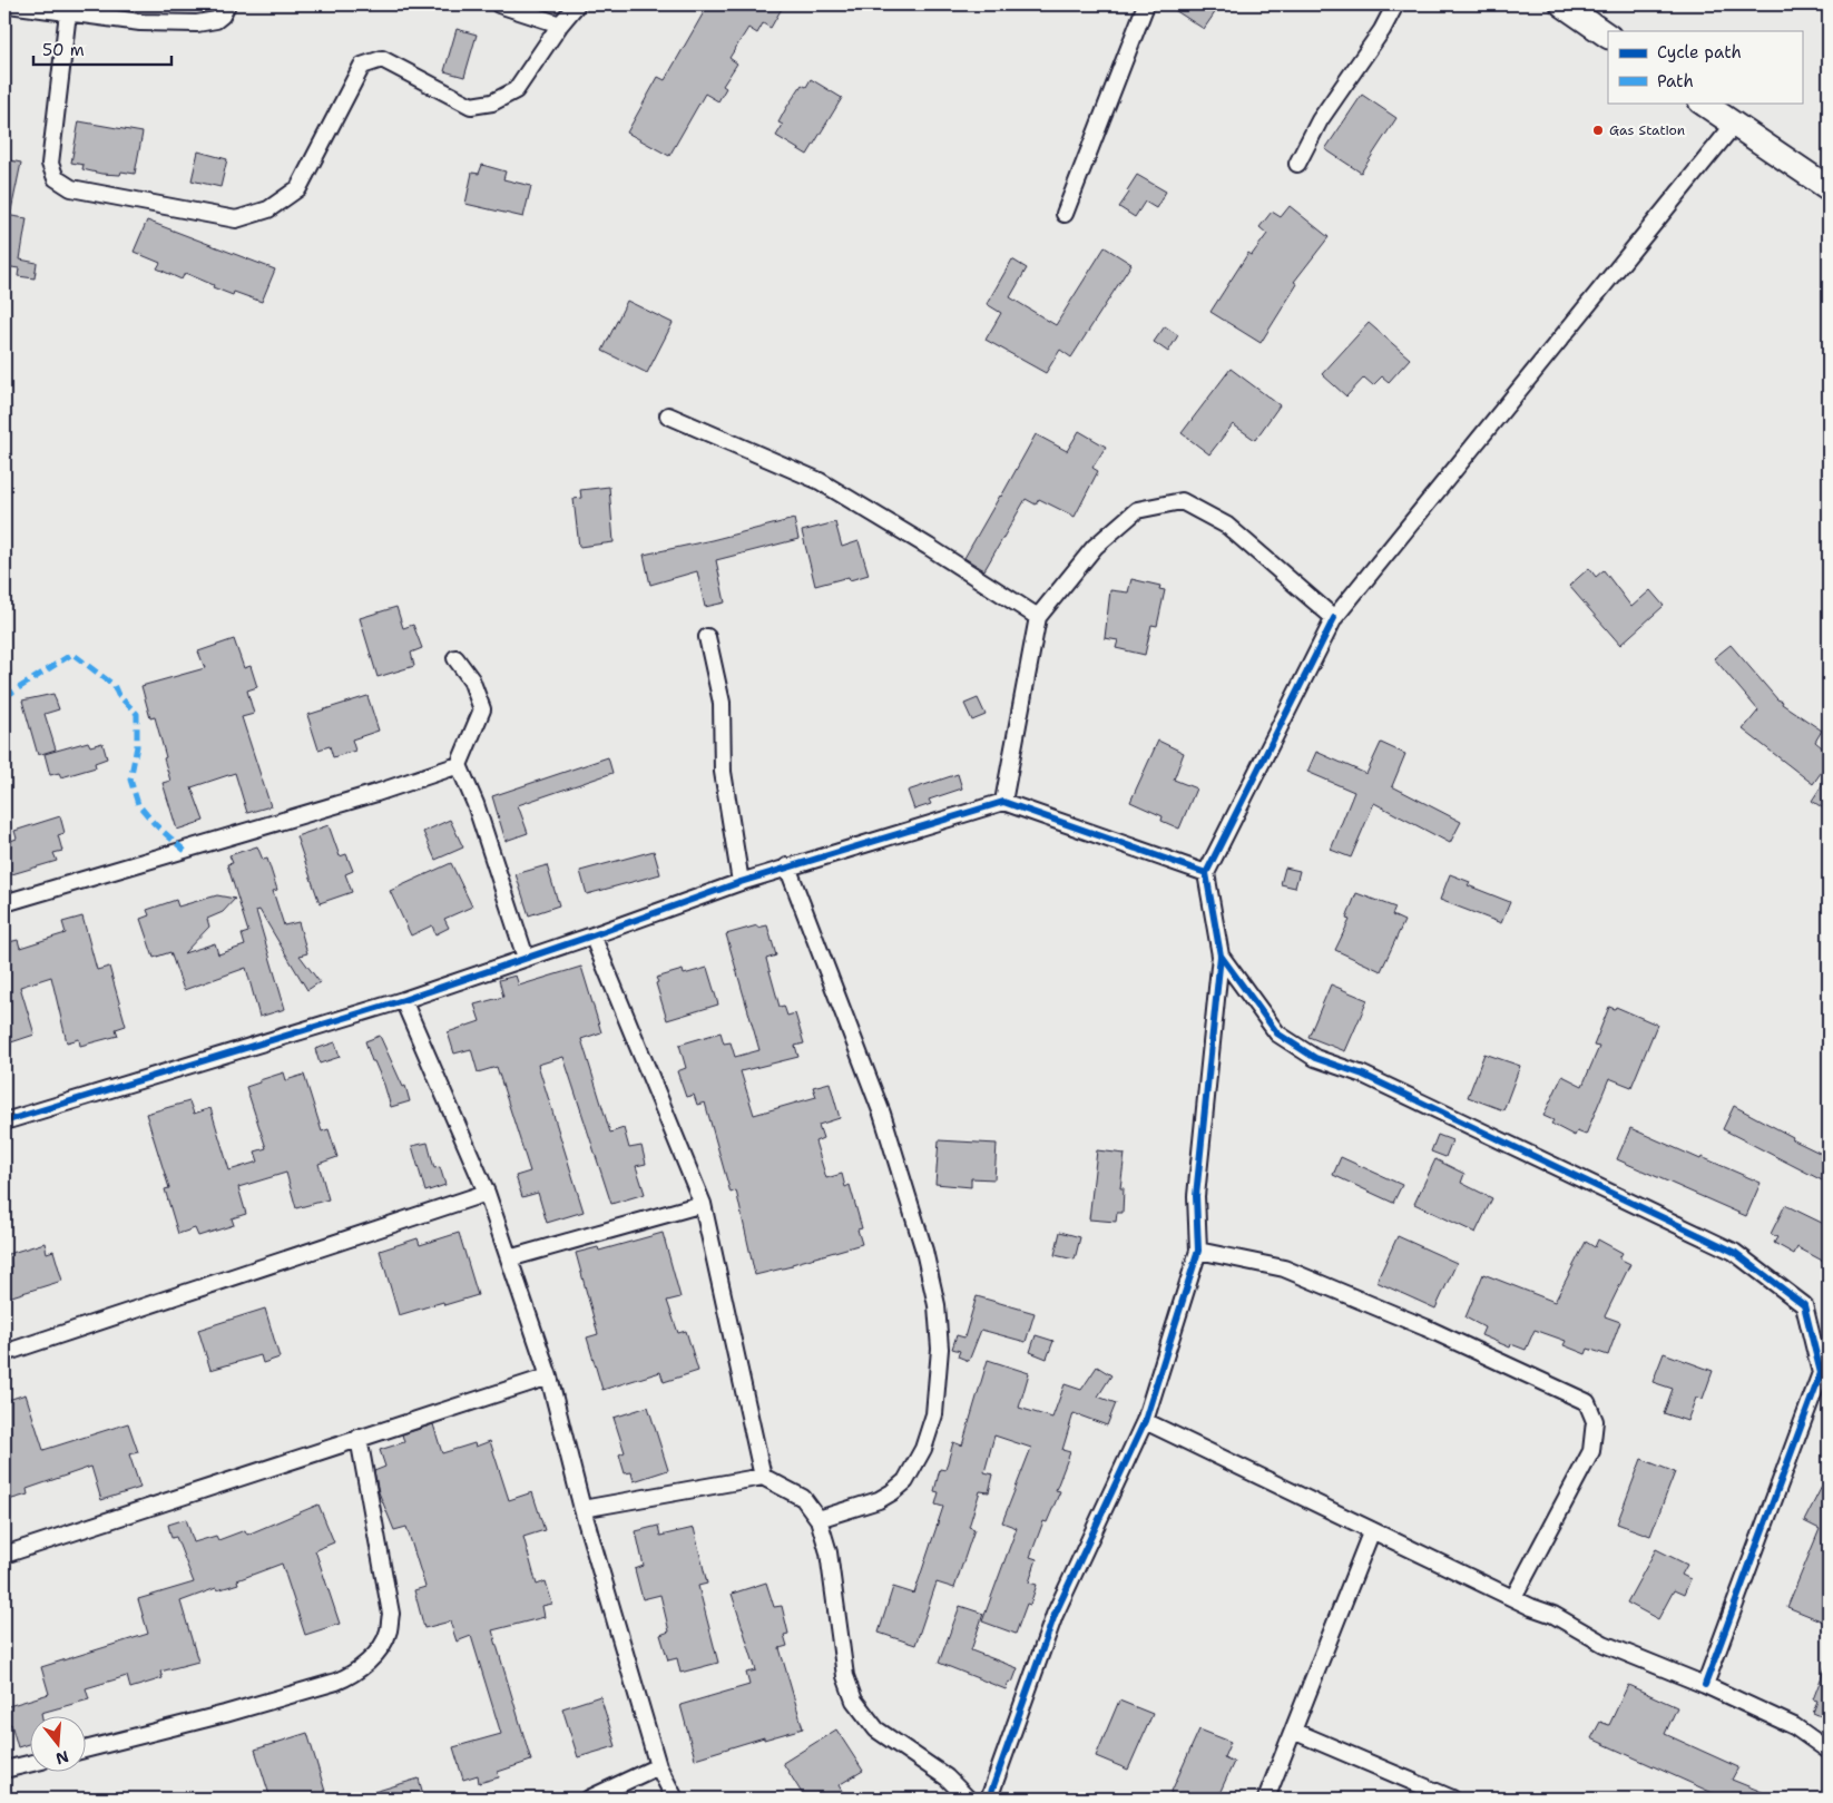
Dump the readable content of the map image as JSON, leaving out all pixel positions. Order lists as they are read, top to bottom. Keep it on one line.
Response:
{"places":["Gas Station"],"legend":["Cycle path","Path"],"scale_bar":"50 m","north":"bottom"}
